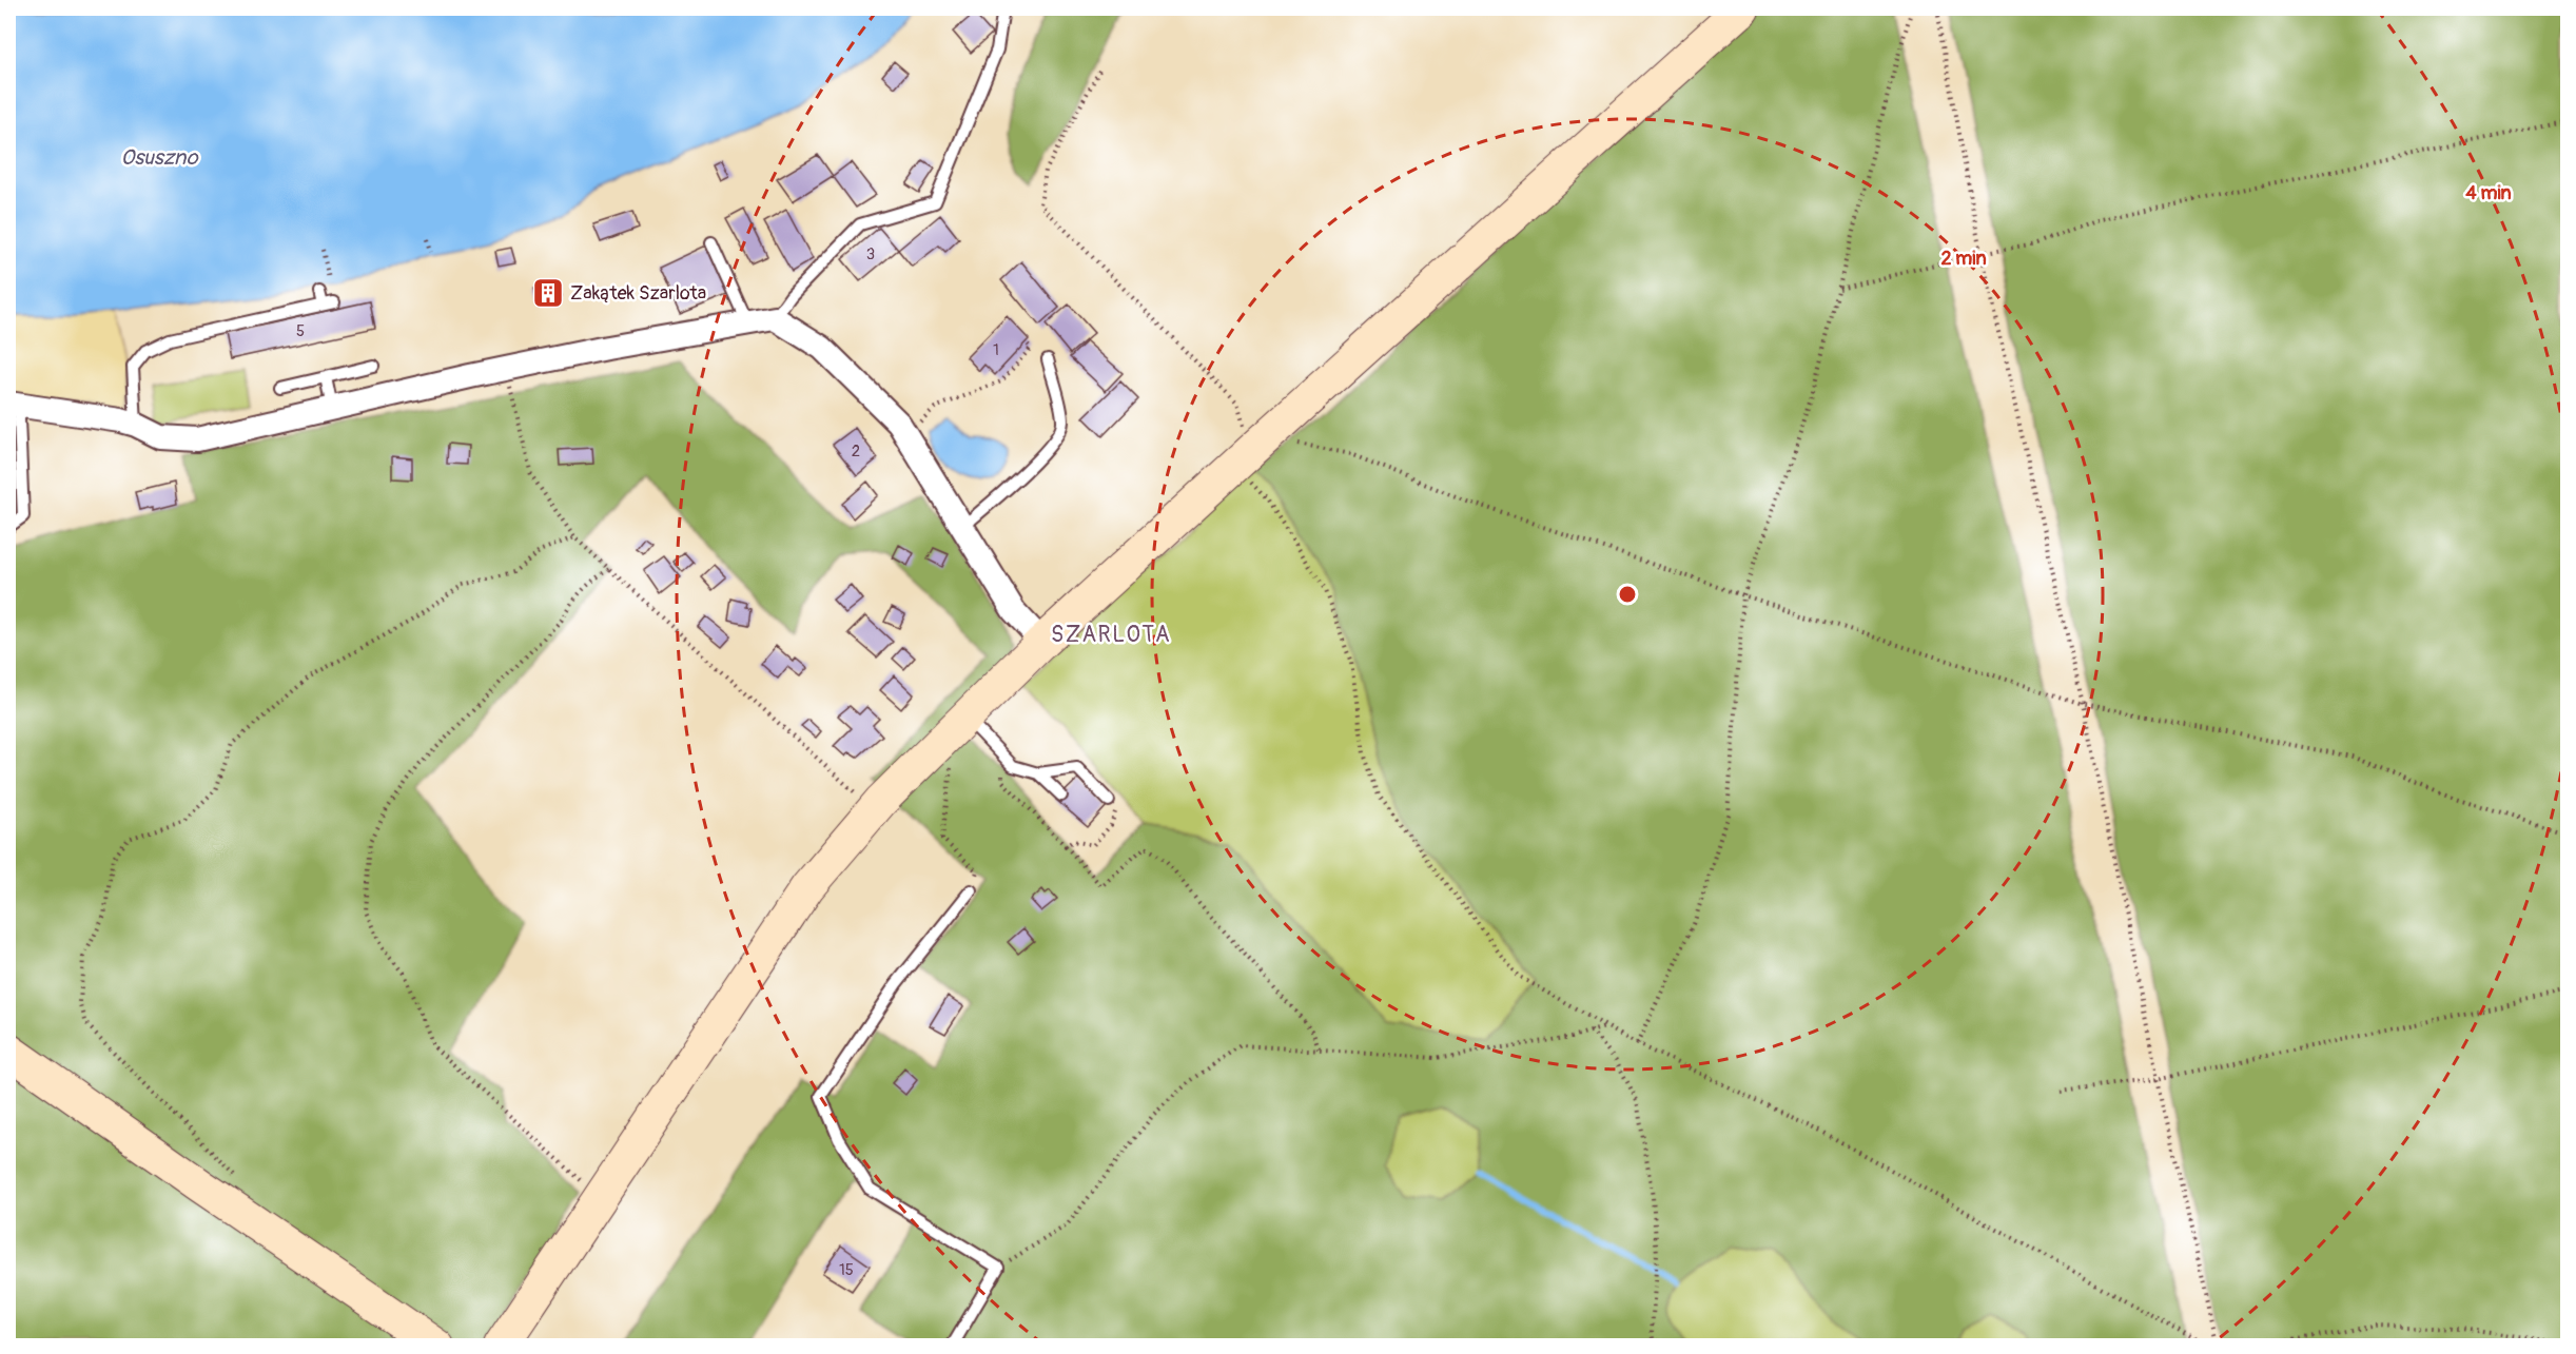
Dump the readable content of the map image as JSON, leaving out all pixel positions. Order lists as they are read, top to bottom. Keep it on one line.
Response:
{"districts":["SZARLOTA"],"water":["Osuszno"],"places":{"building":["Zakątek Szarlota"]},"house_numbers":["3","5","1","2","15"],"rings":["4 min","2 min"]}
